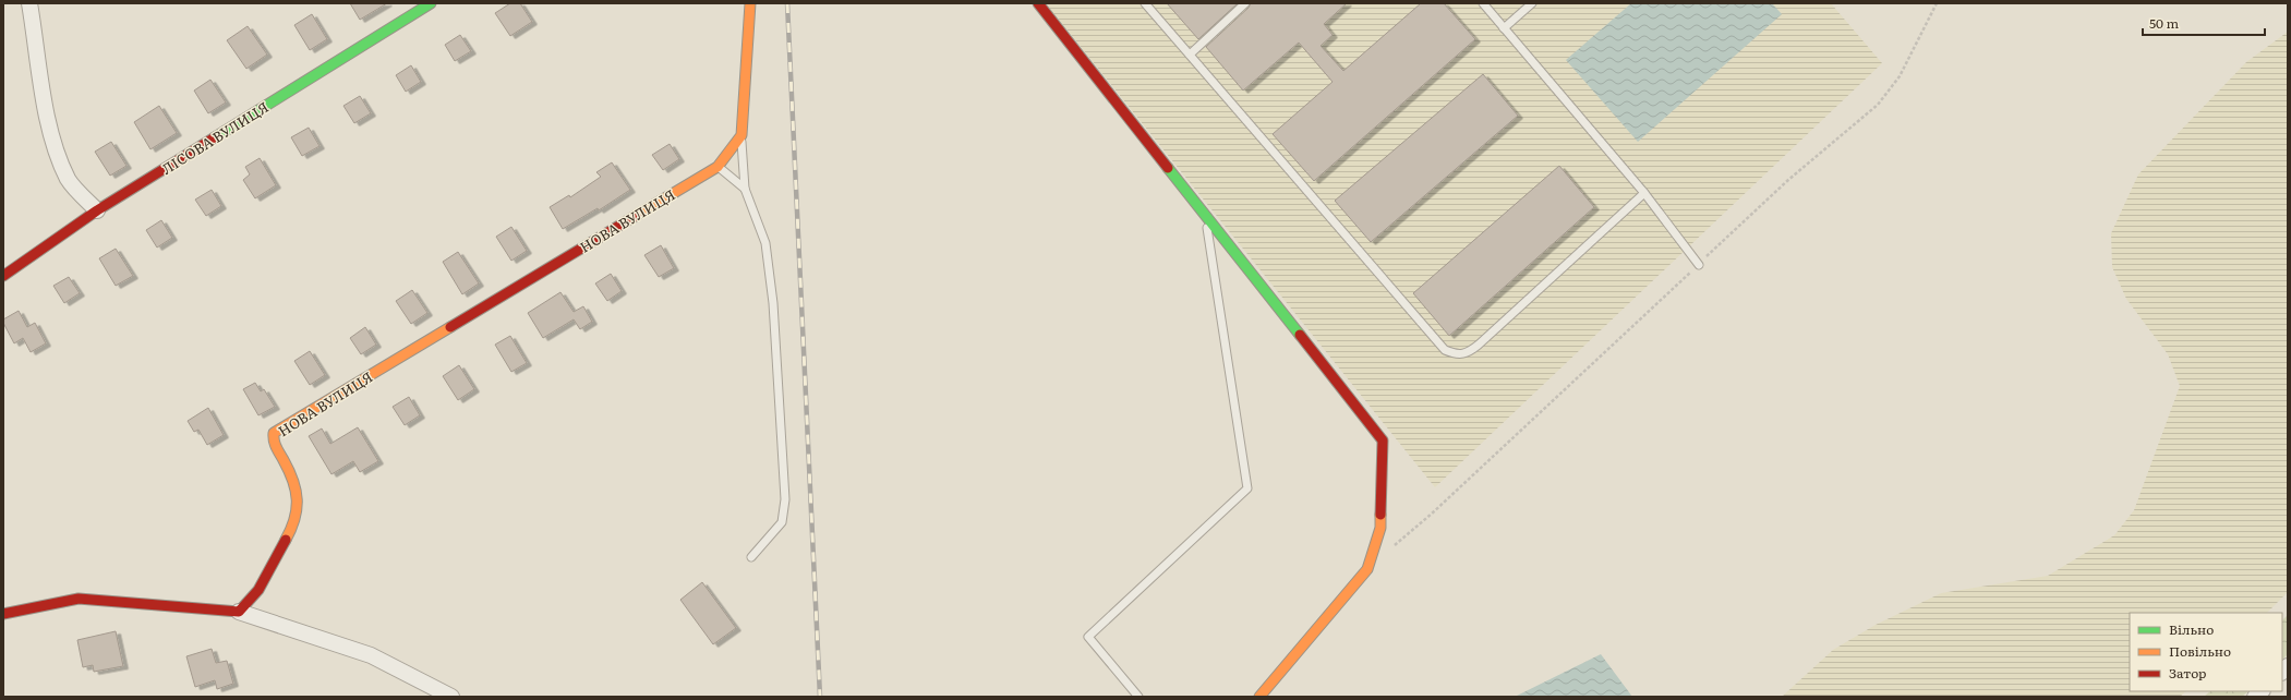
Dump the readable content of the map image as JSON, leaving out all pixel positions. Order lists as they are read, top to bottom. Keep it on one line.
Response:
{"streets":{"street":["ЛІСОВА ВУЛИЦЯ","НОВА ВУЛИЦЯ"]},"legend":["Вільно","Повільно","Затор"],"scale_bar":"50 m"}
